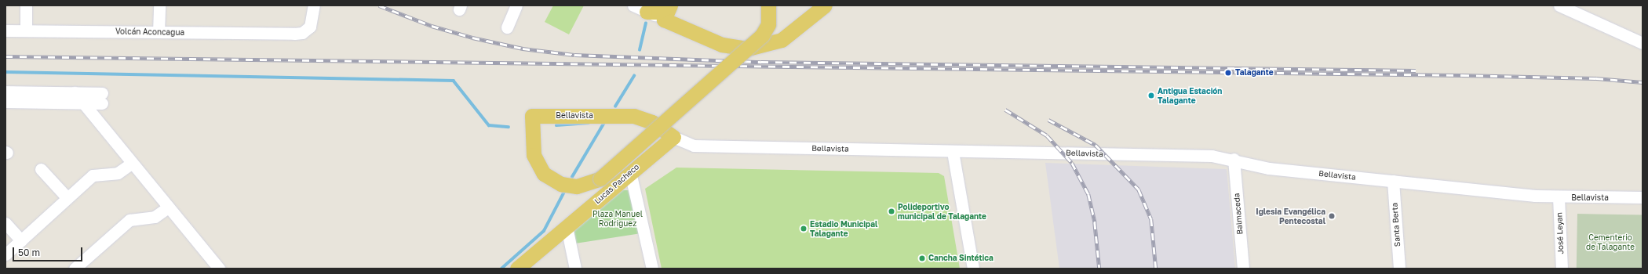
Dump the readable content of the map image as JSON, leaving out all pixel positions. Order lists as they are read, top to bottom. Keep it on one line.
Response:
{"streets":{"main road":["Bellavista","Lucas Pacheco"],"street":["Volcán Aconcagua","Balmaceda","Santa Berta","José Leyan"]},"crossings":[["Bellavista","Lucas Pacheco"],["Bellavista","Balmaceda"],["Bellavista","Santa Berta"],["Bellavista","José Leyan"]],"parks":["Plaza Manuel Rodriguez","Cementerio de Talagante"],"places":["Talagante","Antigua Estación Talagante","Polideportivo municipal de Talagante","Iglesia Evangélica Pentecostal","Estadio Municipal Talagante","Cancha Sintética"],"scale_bar":"50 m"}
